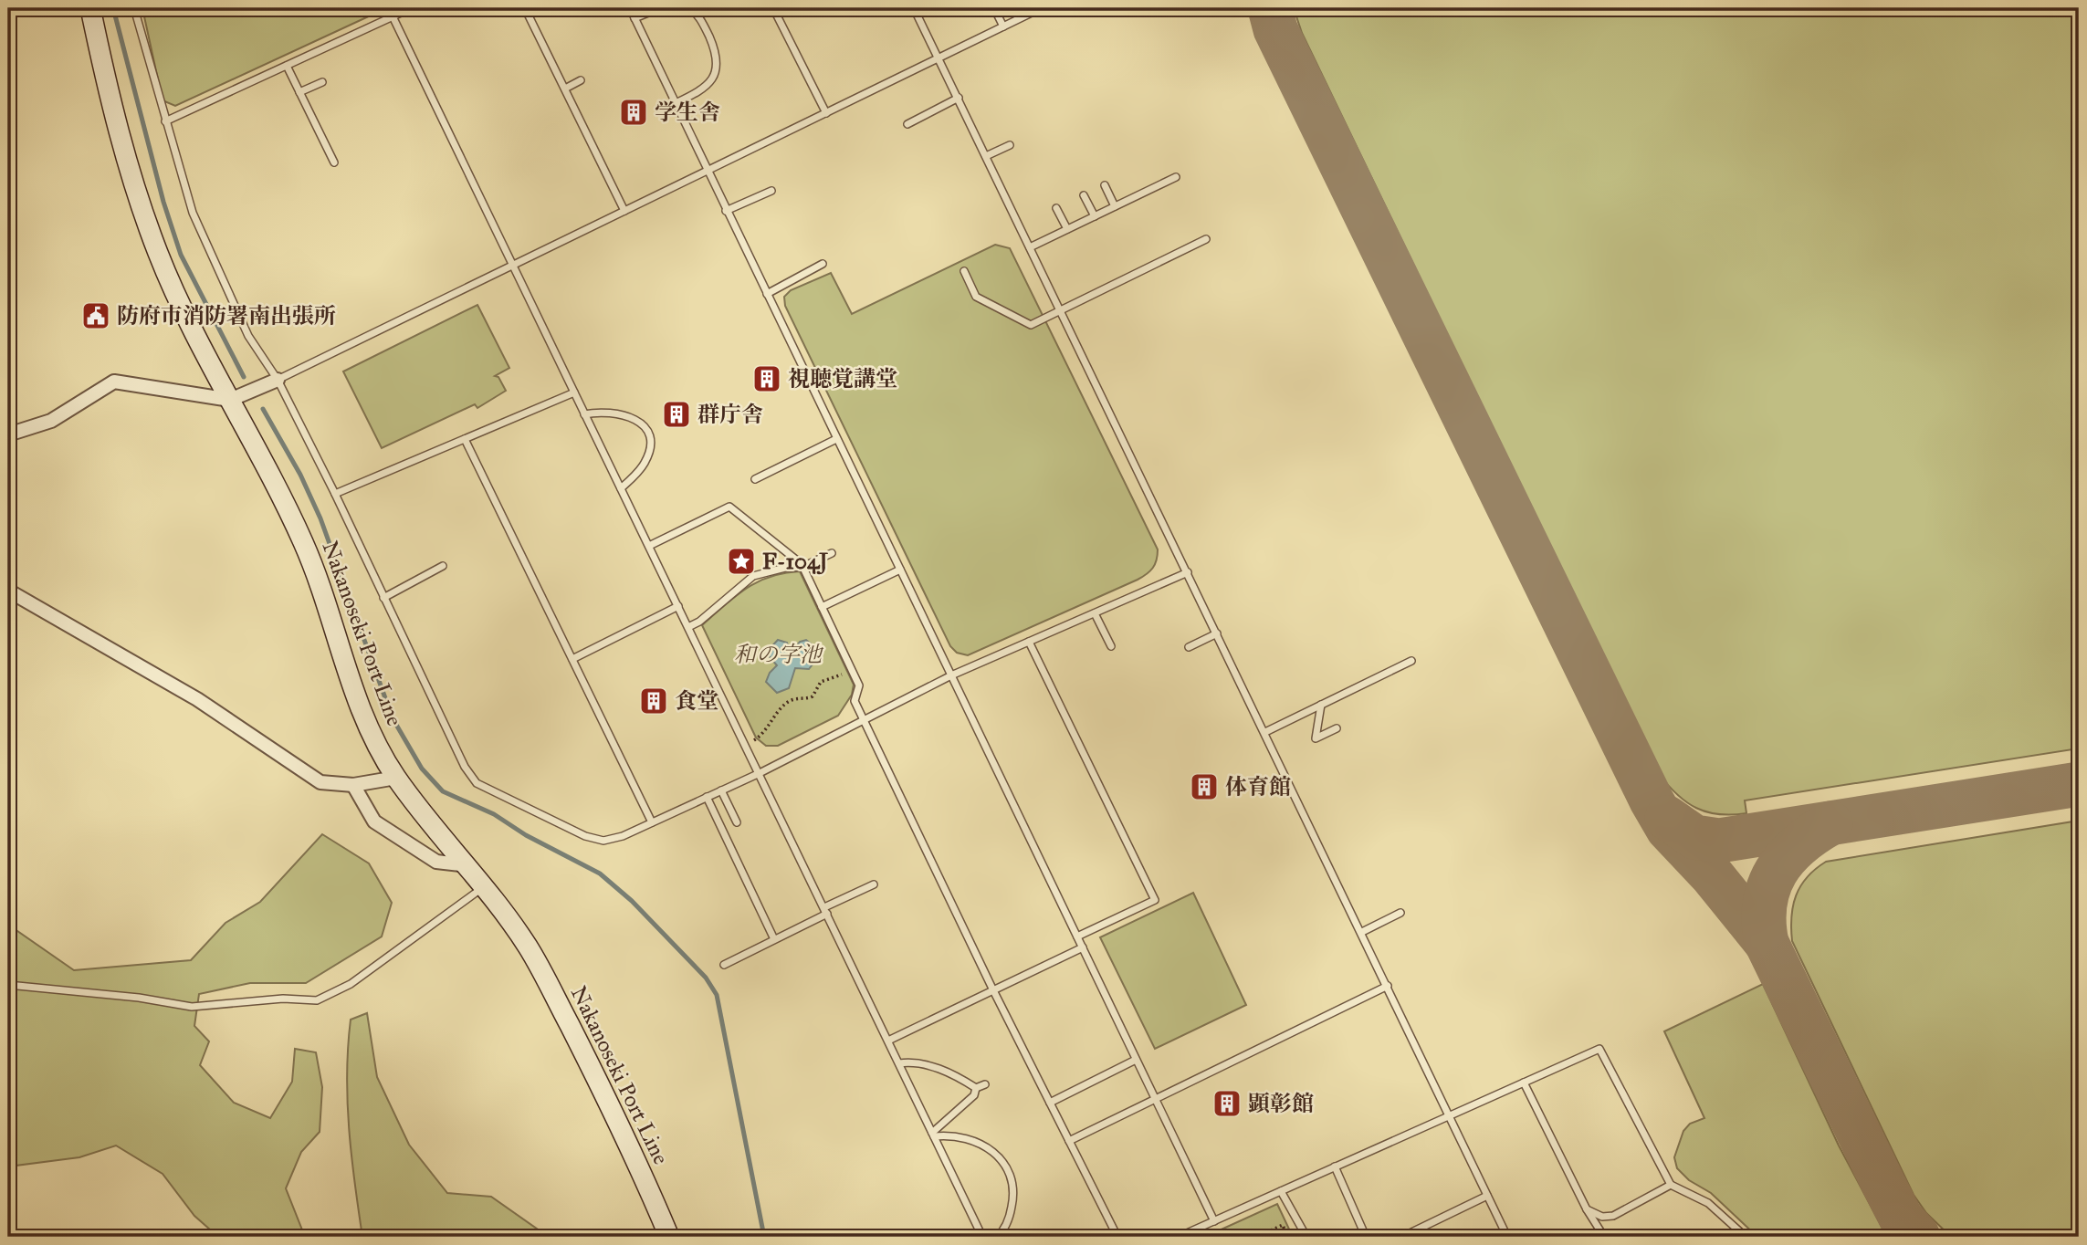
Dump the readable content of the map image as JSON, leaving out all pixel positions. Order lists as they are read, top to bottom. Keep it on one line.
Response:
{"streets":{"main road":["Nakanoseki Port Line"]},"parks":["和の字池"],"places":{"building":["学生舎","視聴覚講堂","群庁舎","食堂","体育館","顕彰館"],"public building":["防府市消防署南出張所"],"place":["F-104J"]}}
